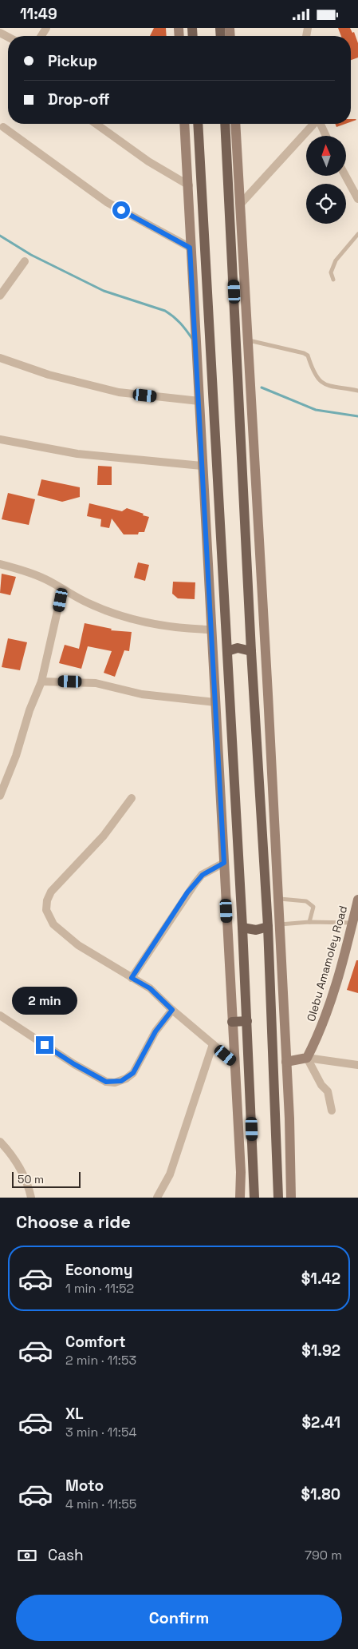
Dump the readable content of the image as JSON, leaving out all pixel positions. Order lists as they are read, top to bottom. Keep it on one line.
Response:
{"streets":{"street":["Olebu Amamoley Road"]},"scale_bar":"50 m","north":"top","page":{"status":"11:49","banner":["Pickup","Drop-off"],"bubble":"2 min","scale":"50 m","heading":"Choose a ride","list":[{"name":"Economy","note":"1 min · 11:52","value":"$1.42"},{"name":"Comfort","note":"2 min · 11:53","value":"$1.92"},{"name":"XL","note":"3 min · 11:54","value":"$2.41"},{"name":"Moto","note":"4 min · 11:55","value":"$1.80"}],"pay":["Cash","790 m"],"buttons":"Confirm"}}
